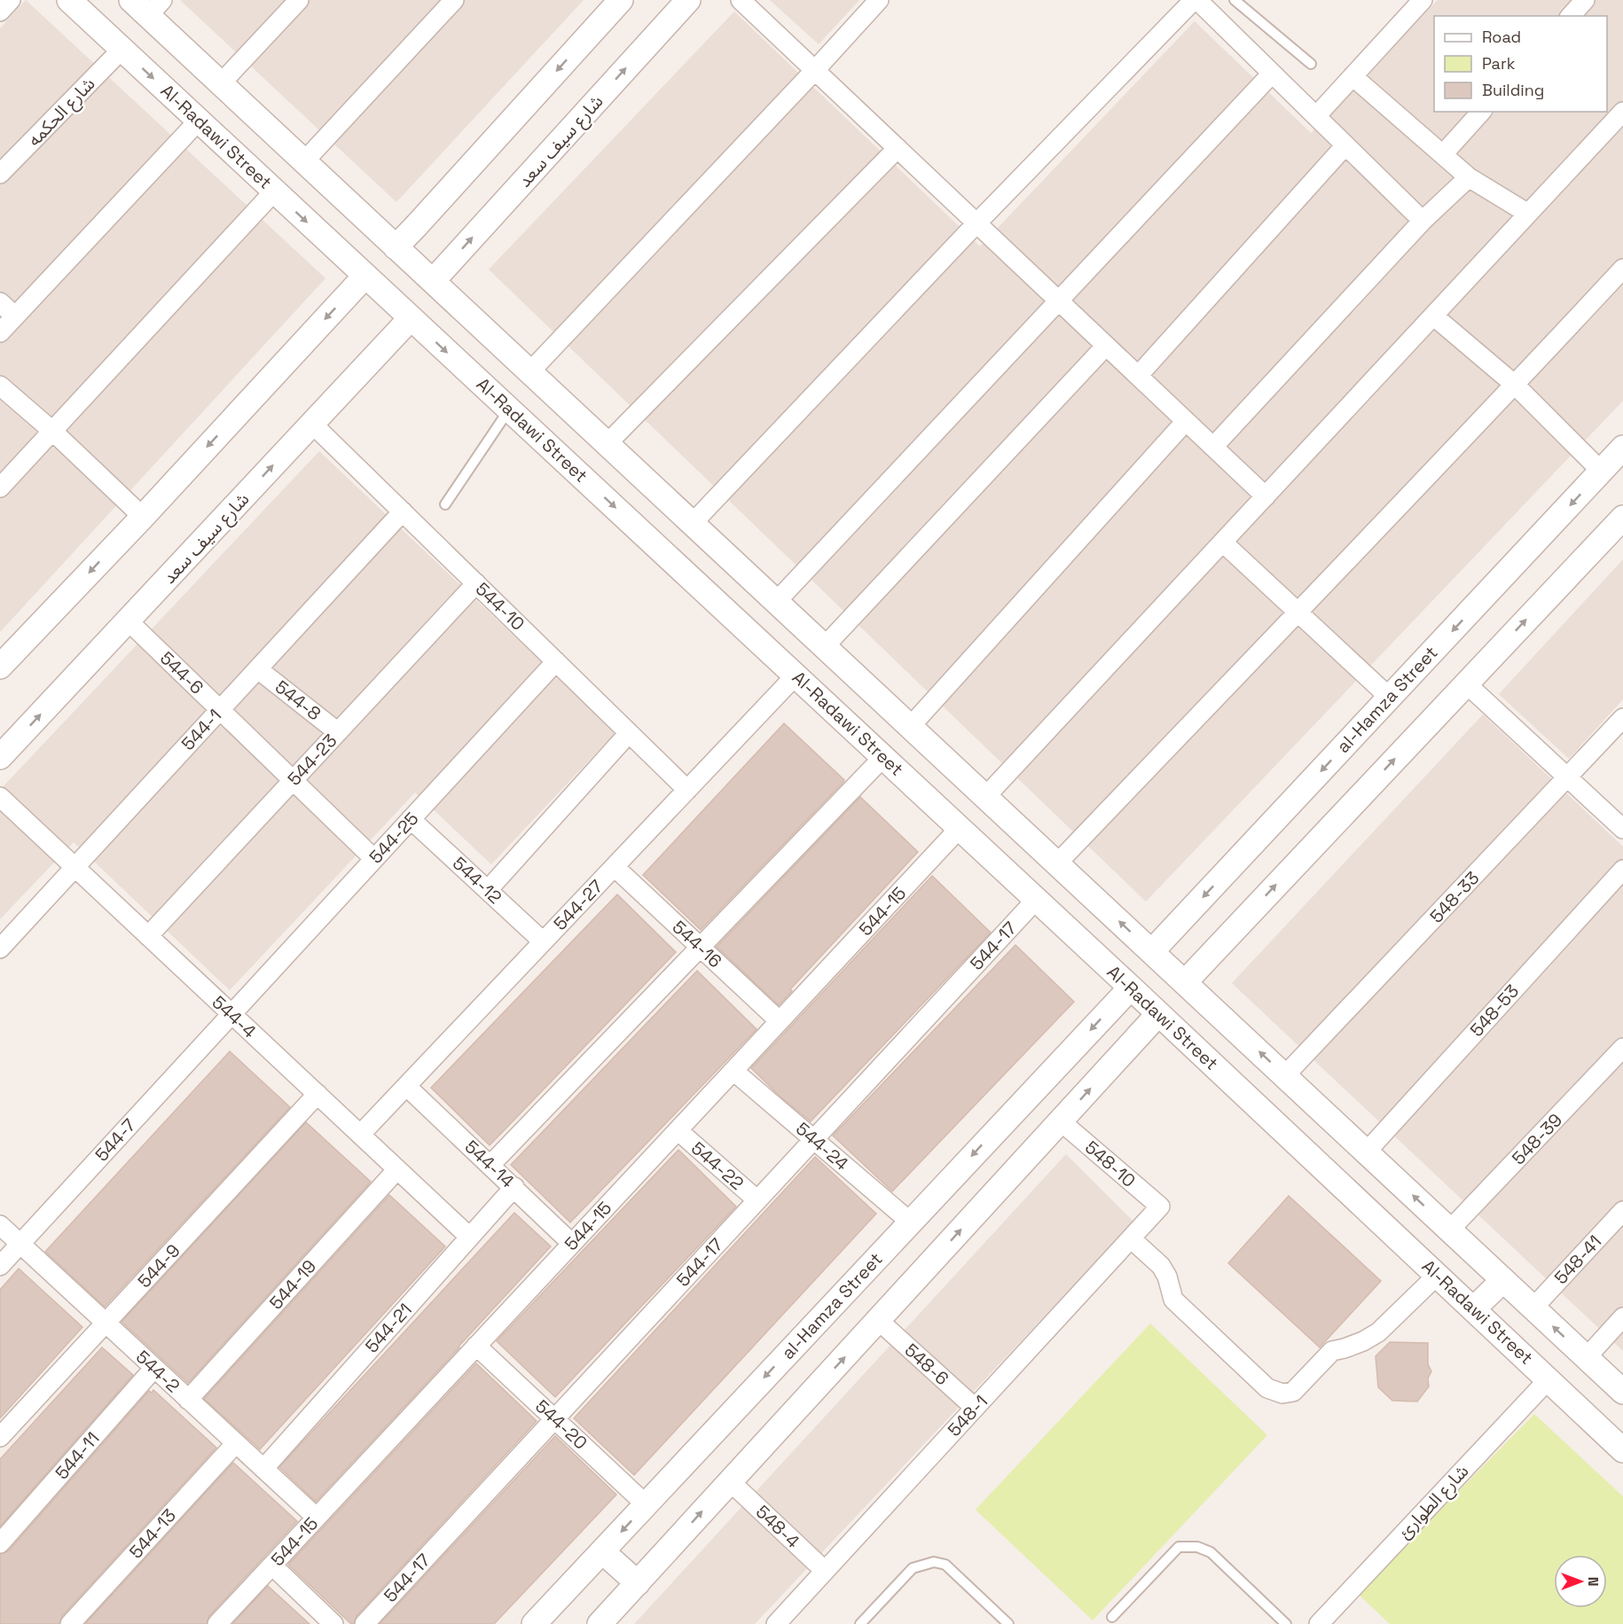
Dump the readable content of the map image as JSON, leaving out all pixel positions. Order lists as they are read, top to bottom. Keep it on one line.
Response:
{"streets":{"street":["شارع الحكمه","Al-Radawi Street","شارع سيف سعد","544-10","544-6","al-Hamza Street","544-8","544-1","544-23","544-25","544-12","548-33","544-27","544-15","544-16","544-17","548-53","544-4","548-39","544-7","544-24","544-14","548-10","544-22","548-41","544-9","544-19","544-21","548-6","544-2","548-1","544-20","544-11","شارع الطوارئ","548-4","544-13"]},"crossings":[["شارع الحكمه","Al-Radawi Street"],["Al-Radawi Street","شارع سيف سعد"],["Al-Radawi Street","al-Hamza Street"],["Al-Radawi Street","544-27"],["Al-Radawi Street","544-15"],["Al-Radawi Street","544-17"],["Al-Radawi Street","شارع الطوارئ"],["شارع سيف سعد","544-10"],["شارع سيف سعد","544-6"],["544-10","544-1"],["544-10","544-23"],["544-10","544-25"],["544-10","544-27"],["544-6","544-1"],["544-6","544-23"],["544-6","544-25"],["al-Hamza Street","544-24"],["al-Hamza Street","544-20"],["544-8","544-1"],["544-8","544-23"],["544-1","544-4"],["544-23","544-4"],["544-25","544-12"],["544-25","544-4"],["544-25","544-7"],["544-12","544-27"],["544-27","544-16"],["544-27","544-4"],["544-27","544-14"],["544-15","544-16"],["544-15","544-24"],["544-15","544-14"],["544-15","544-22"],["544-15","544-2"],["544-15","544-20"],["544-17","544-24"],["544-17","544-22"],["544-17","544-20"],["544-4","544-7"],["544-4","544-9"],["544-4","544-19"],["544-4","544-21"],["544-7","544-2"],["544-14","544-21"],["548-10","548-1"],["544-9","544-2"],["544-19","544-2"],["544-21","544-2"],["548-6","548-1"],["544-2","544-11"],["544-2","544-13"],["548-1","548-4"]],"legend":["Road","Park","Building"],"north":"right"}
